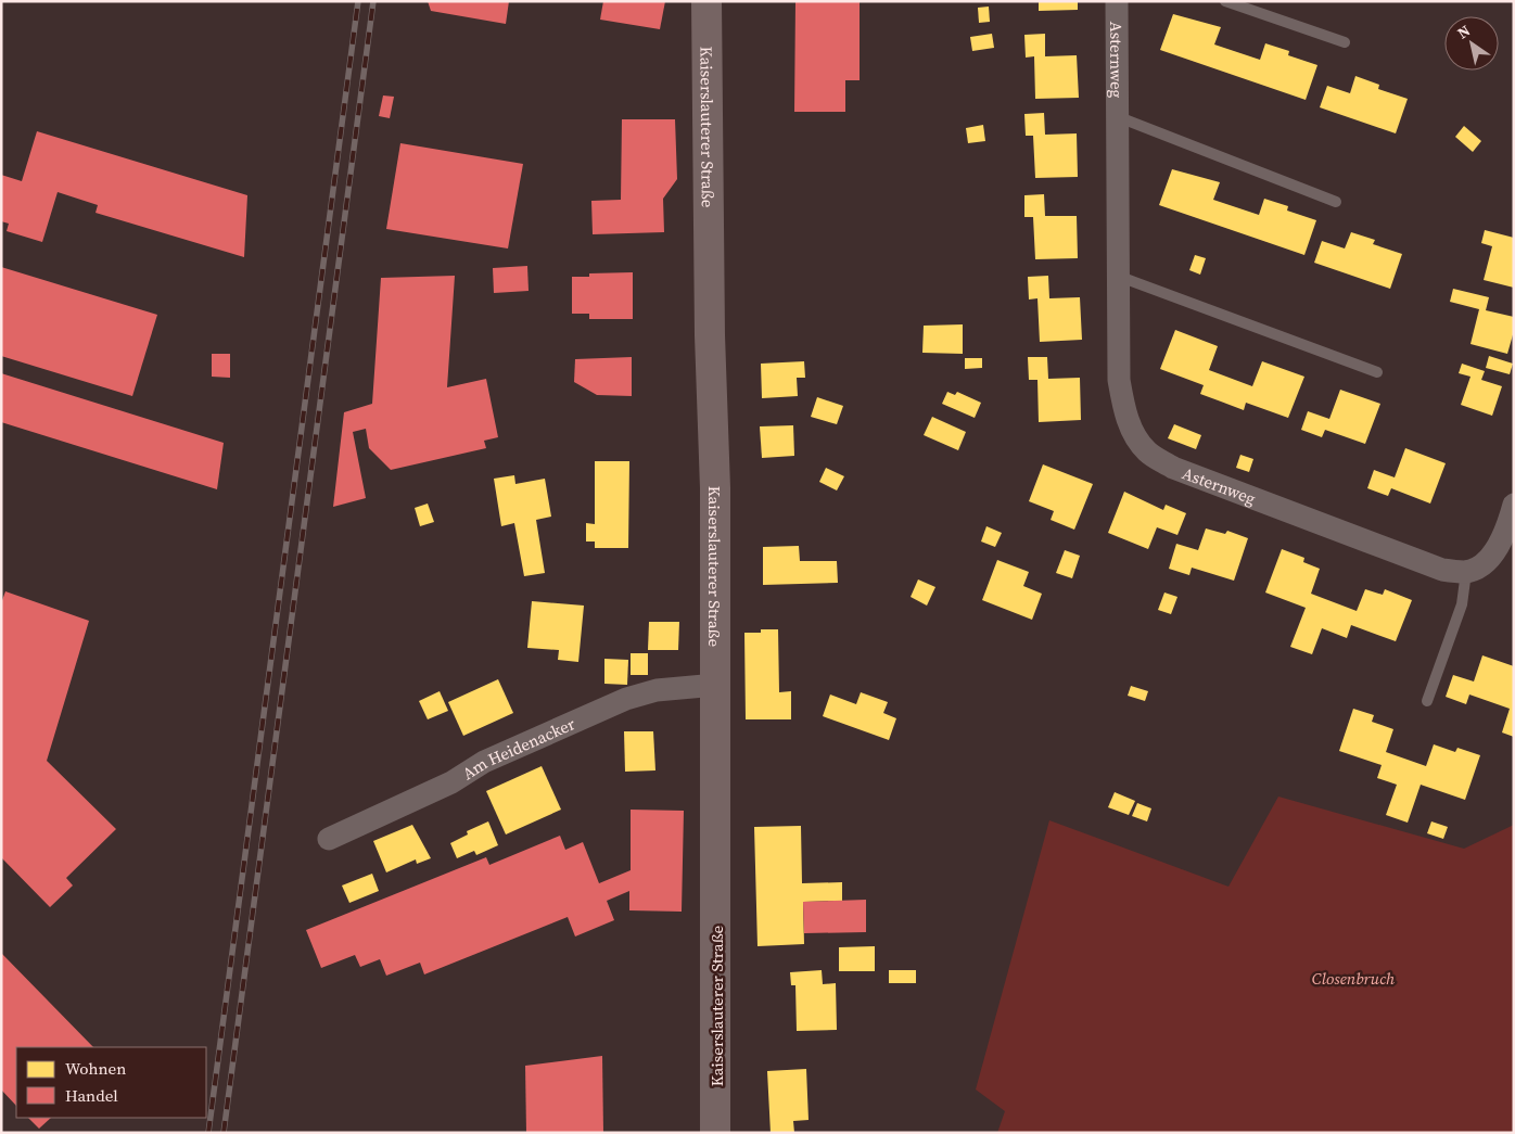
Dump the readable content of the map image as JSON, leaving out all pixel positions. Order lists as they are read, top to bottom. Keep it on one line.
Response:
{"streets":{"main road":["Kaiserslauterer Straße"],"street":["Asternweg","Am Heidenacker"]},"crossings":[["Kaiserslauterer Straße","Am Heidenacker"]],"parks":["Closenbruch"],"legend":["Wohnen","Handel"],"north":"top left"}
